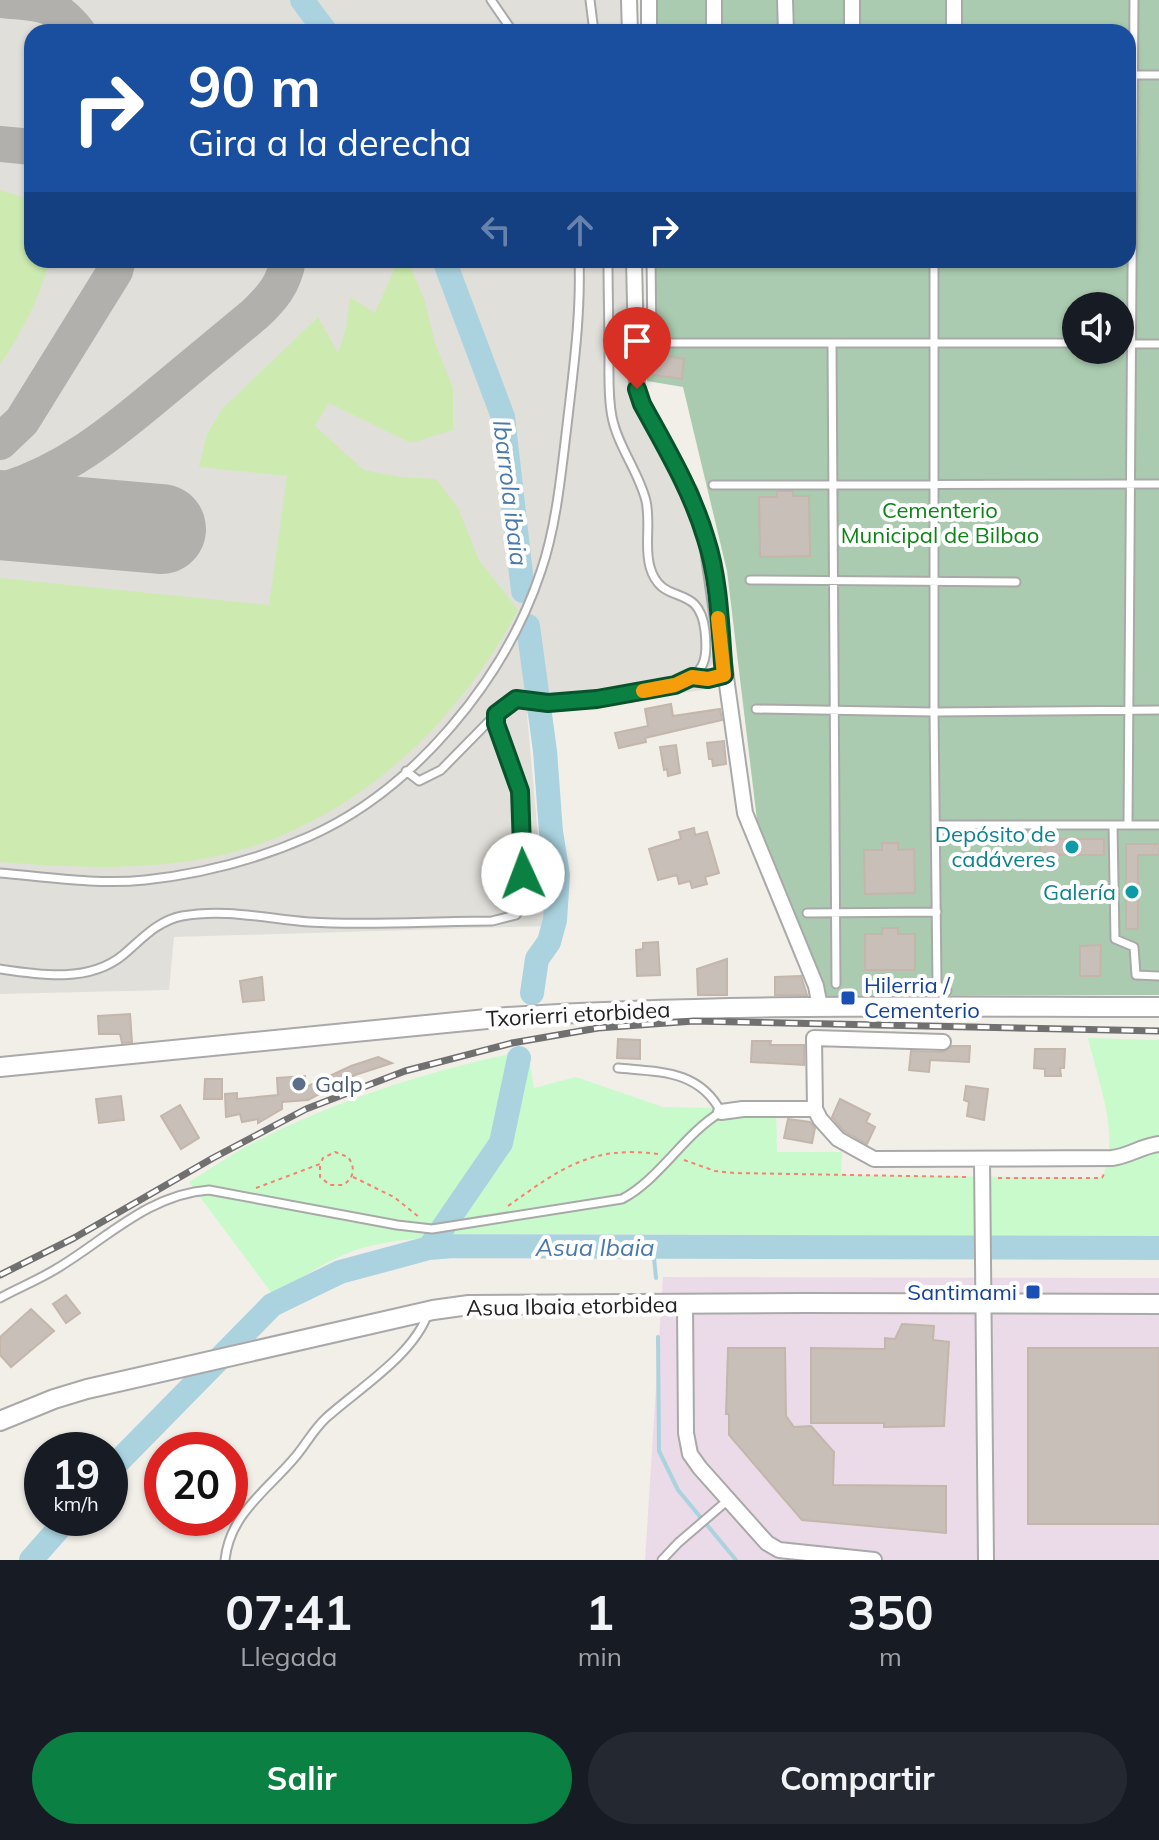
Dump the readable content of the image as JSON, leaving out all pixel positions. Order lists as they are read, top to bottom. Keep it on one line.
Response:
{"streets":{"street":["Txorierri etorbidea","Asua Ibaia etorbidea"]},"water":["Ibarrola ibaia","Asua Ibaia"],"parks":["Cementerio Municipal de Bilbao"],"places":{"other":["Depósito de cadáveres","Galería","Galp"],"transit":["Hilerria / Cementerio","Santimami"]},"page":{"turn":["90 m","Gira a la derecha"],"speed":"19 km/h","limit":"20","eta":["07:41","Llegada","1","min","350","m"],"buttons":["Salir","Compartir"]}}
